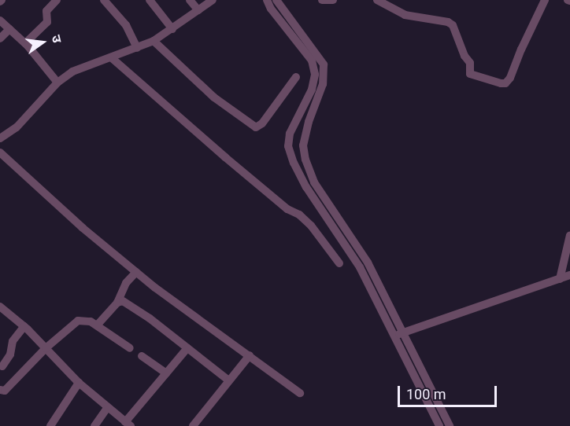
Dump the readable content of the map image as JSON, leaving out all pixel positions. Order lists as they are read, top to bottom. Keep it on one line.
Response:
{"scale_bar":"100 m","north":"right"}
